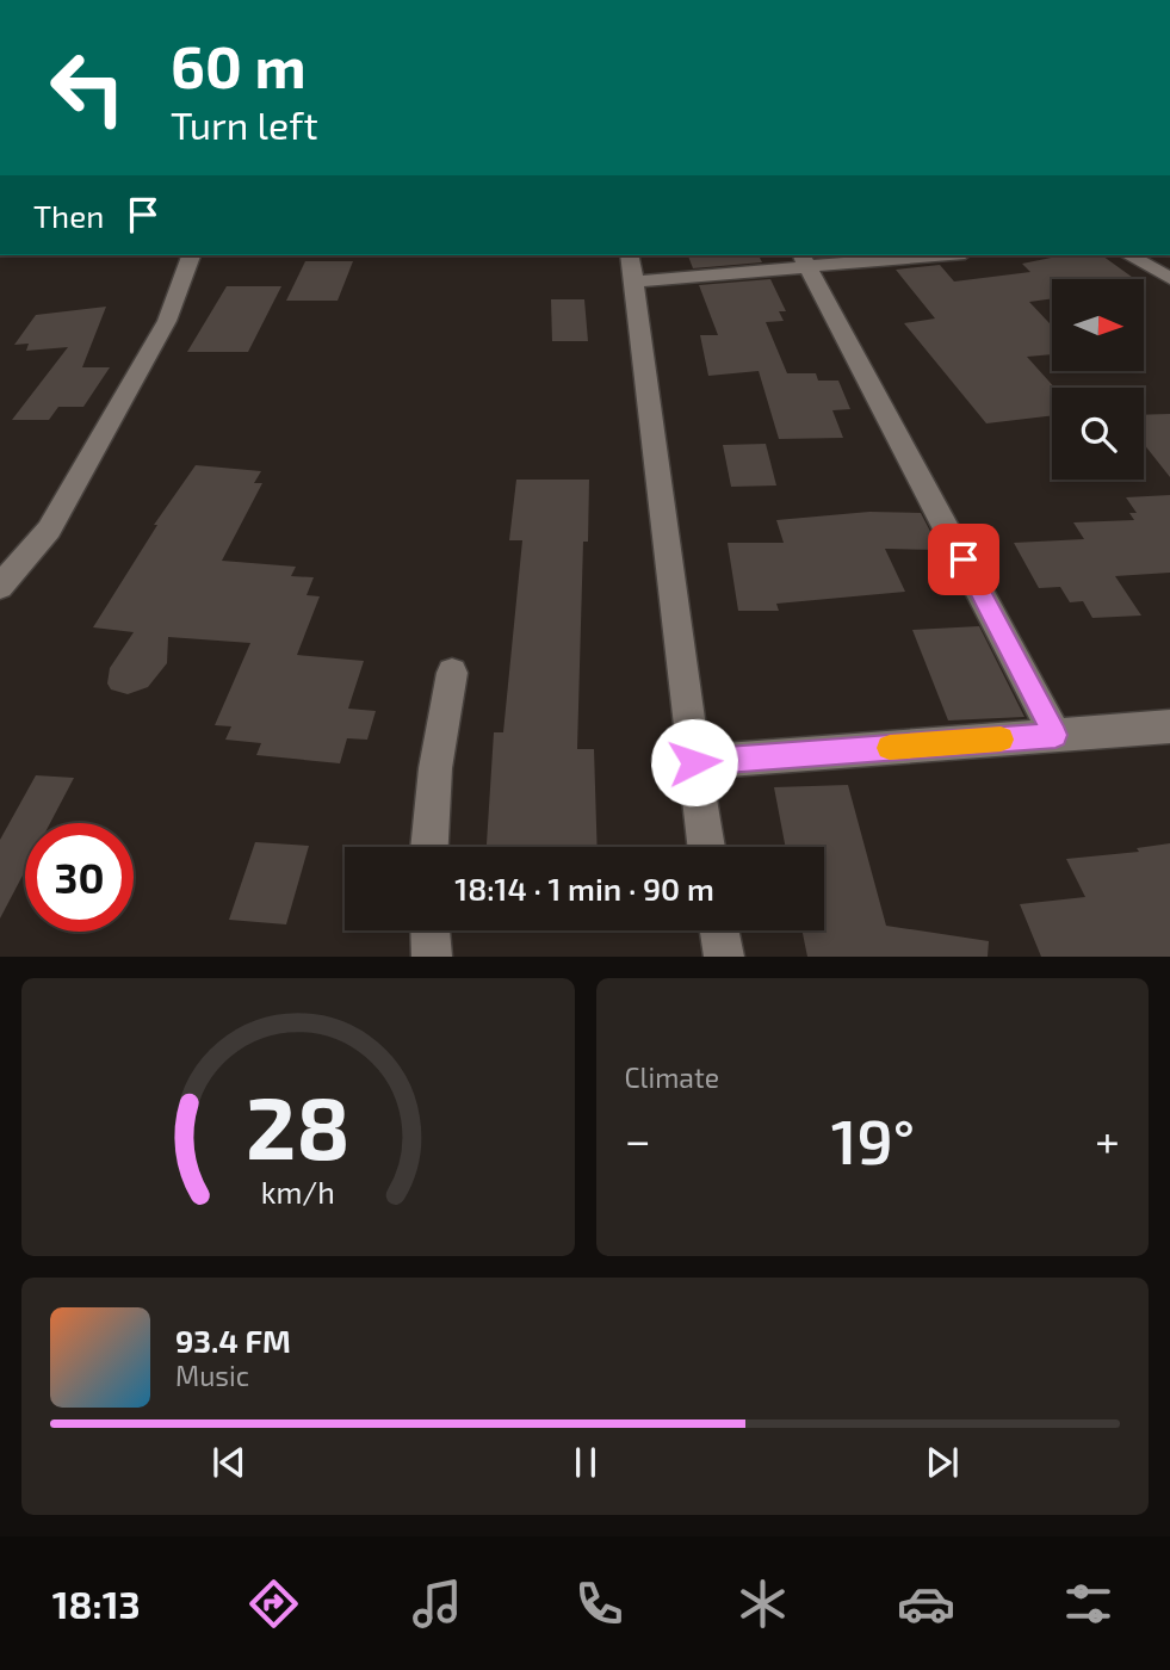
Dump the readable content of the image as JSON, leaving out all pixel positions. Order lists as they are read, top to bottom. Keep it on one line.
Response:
{"north":"right","page":{"turn":["60 m","Turn left"],"then":"Then","limit":"30","trip":"18:14 · 1 min · 90 m","tile":"Climate","heat":["−","19°","+"],"song":["93.4 FM","Music"],"tabs":"18:13","gauge":["28","km/h"]}}
